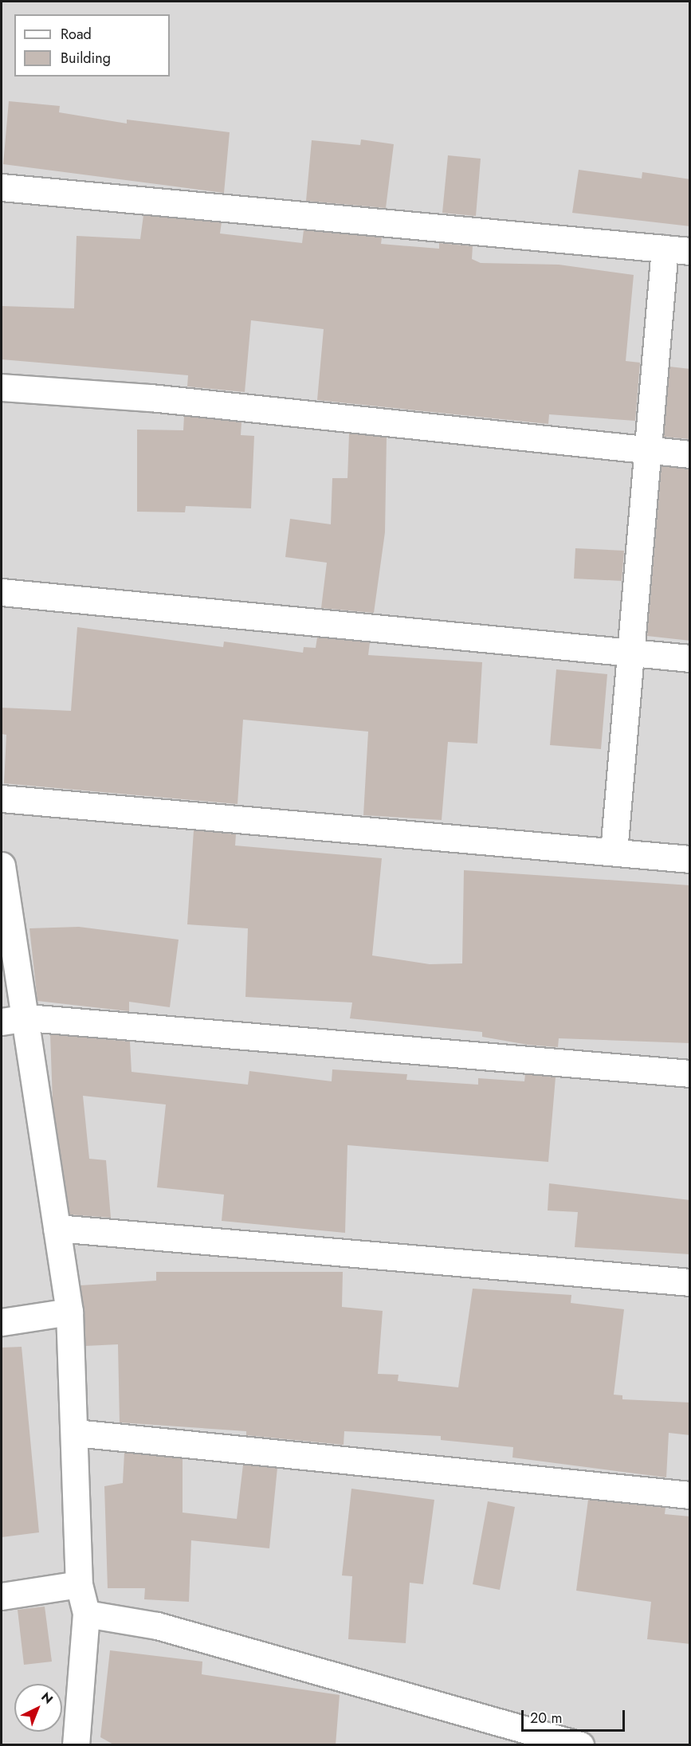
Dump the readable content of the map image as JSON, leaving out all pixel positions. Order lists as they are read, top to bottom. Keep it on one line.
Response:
{"legend":["Road","Building"],"scale_bar":"20 m","north":"top right"}
